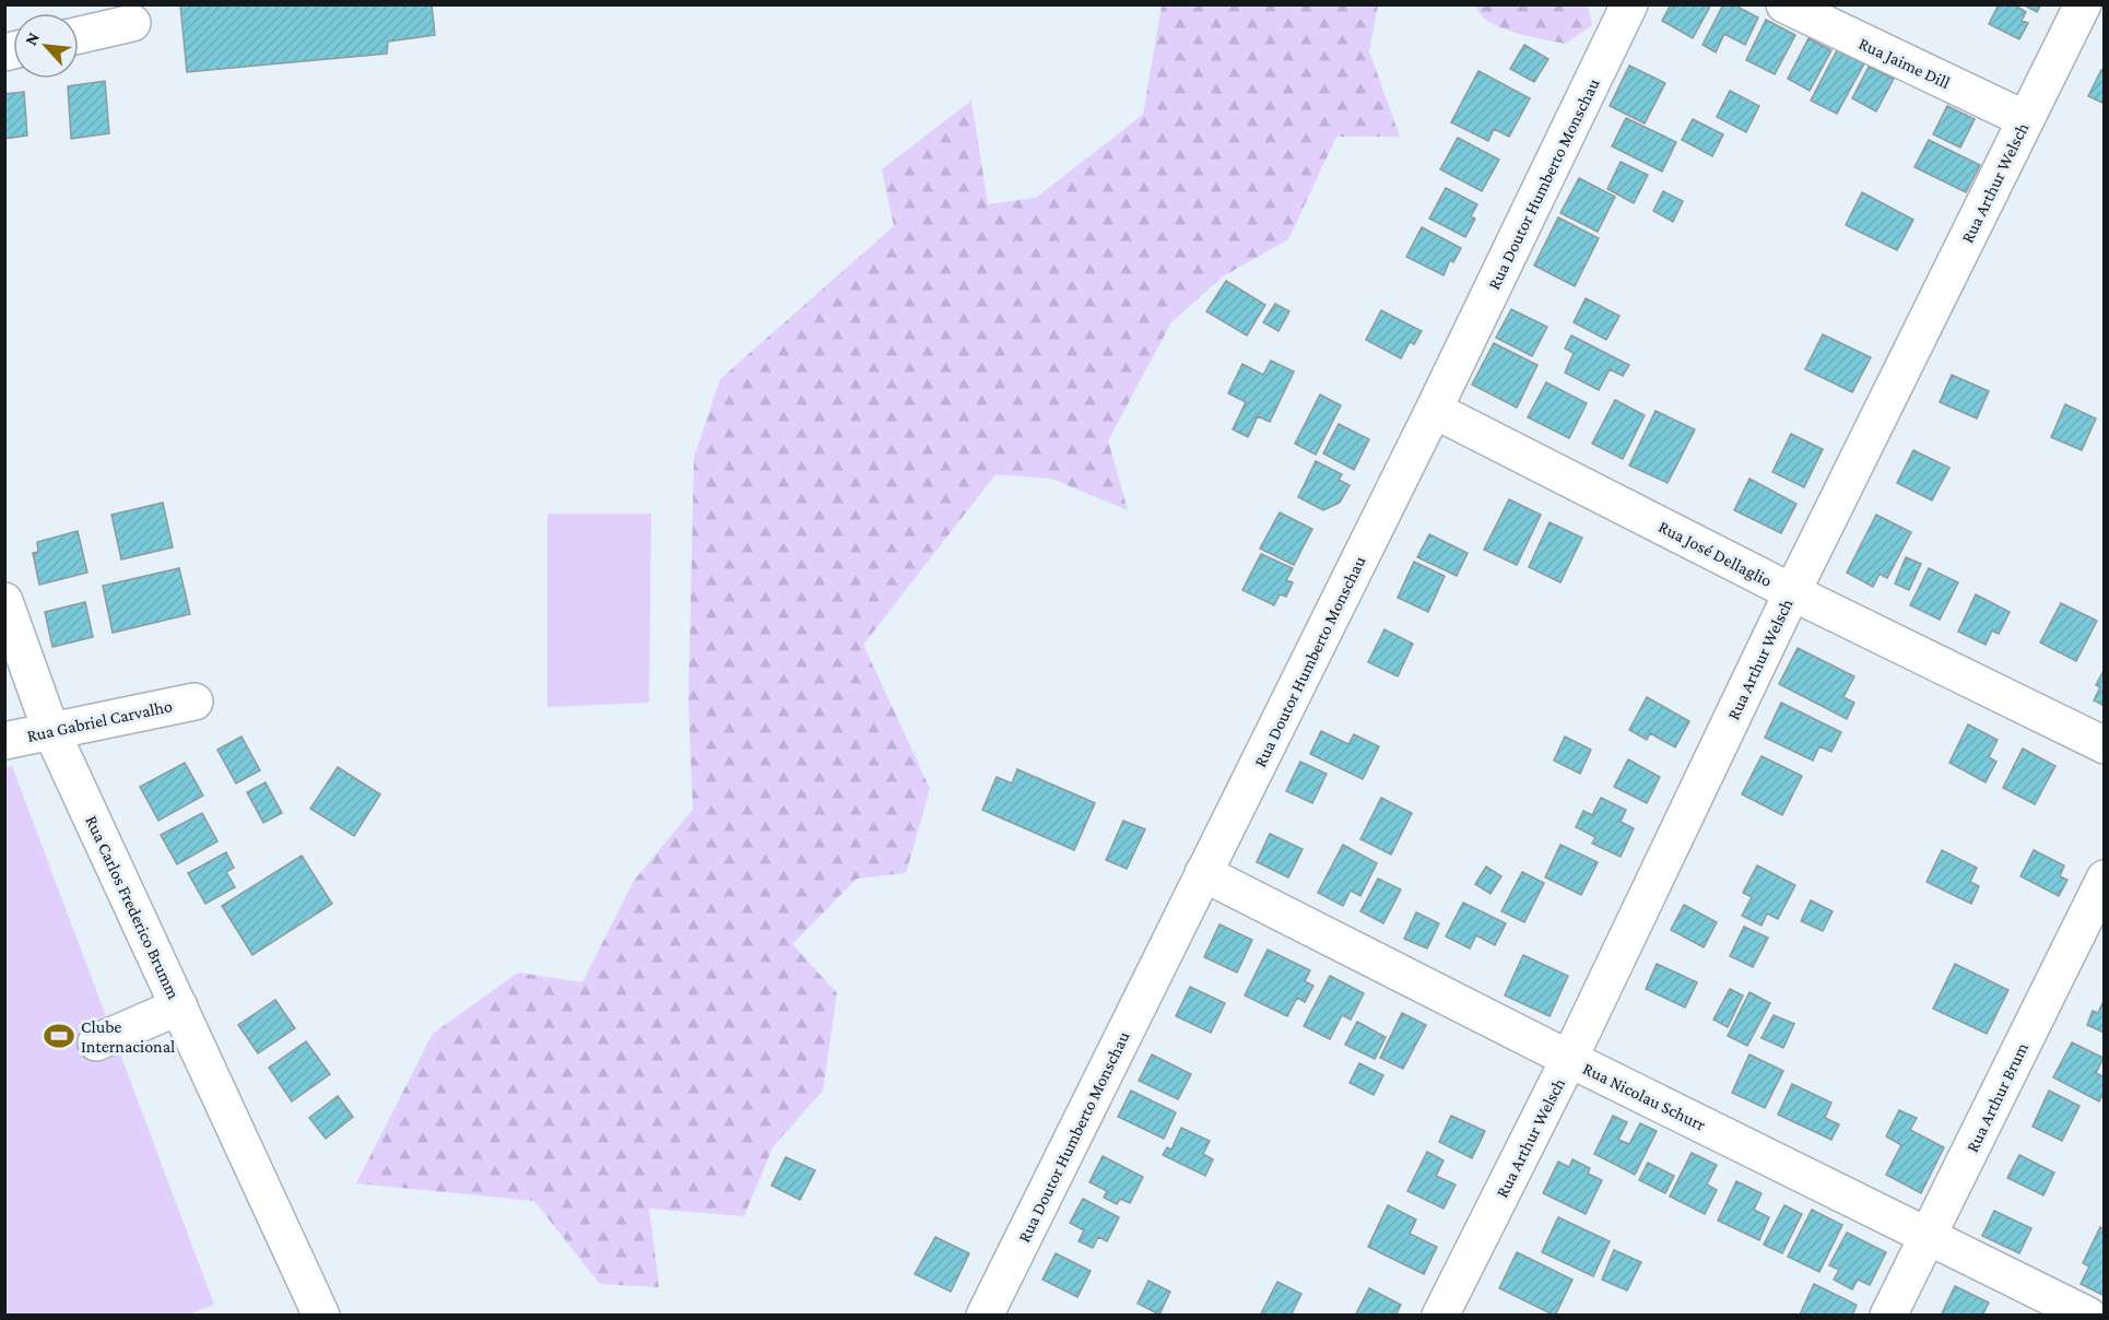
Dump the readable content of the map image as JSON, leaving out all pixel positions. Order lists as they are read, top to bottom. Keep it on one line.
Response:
{"streets":{"street":["Rua Jaime Dill","Rua Arthur Welsch","Rua Doutor Humberto Monschau","Rua José Dellaglio","Rua Gabriel Carvalho","Rua Carlos Frederico Brumm","Rua Nicolau Schurr","Rua Arthur Brum"]},"crossings":[["Rua Jaime Dill","Rua Arthur Welsch"],["Rua Arthur Welsch","Rua José Dellaglio"],["Rua Arthur Welsch","Rua Nicolau Schurr"],["Rua Doutor Humberto Monschau","Rua José Dellaglio"],["Rua Doutor Humberto Monschau","Rua Nicolau Schurr"],["Rua Gabriel Carvalho","Rua Carlos Frederico Brumm"],["Rua Nicolau Schurr","Rua Arthur Brum"]],"places":{"sports":["Clube Internacional"]},"north":"top left"}
